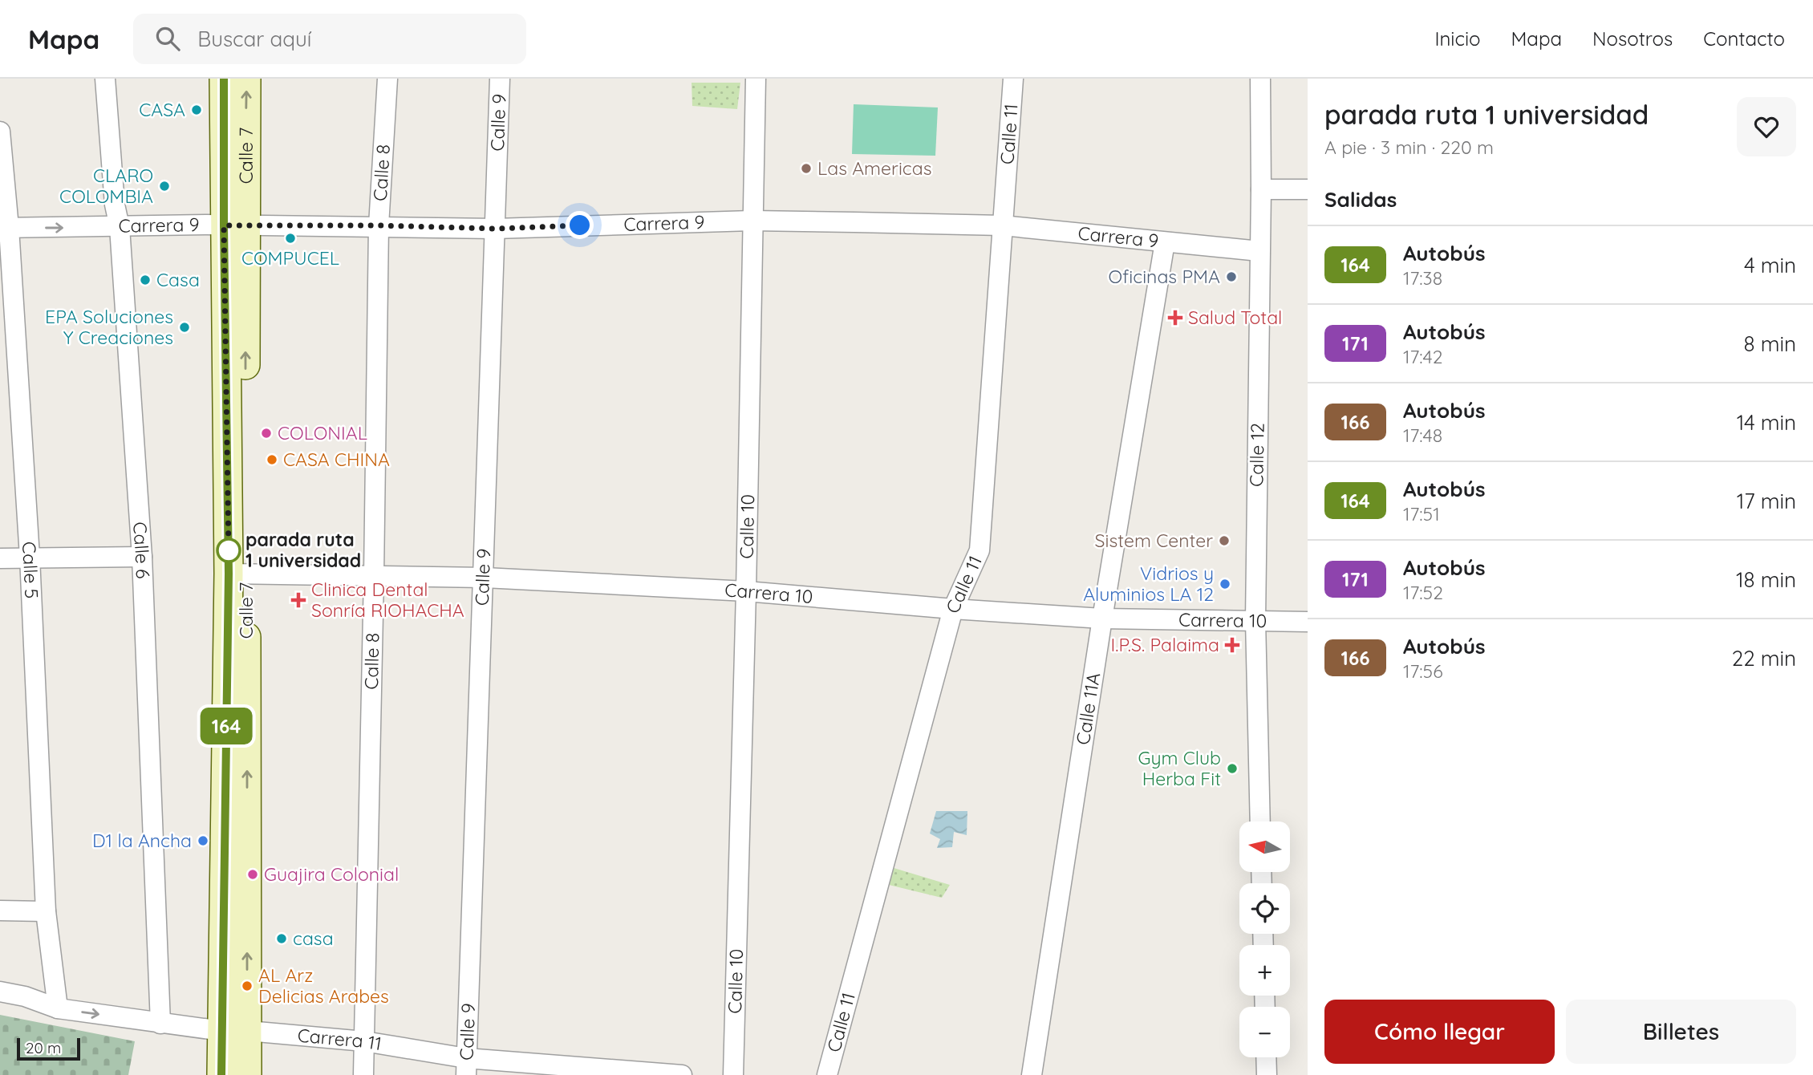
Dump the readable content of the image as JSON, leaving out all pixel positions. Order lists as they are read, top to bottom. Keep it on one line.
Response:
{"streets":{"street":["Calle 9","Calle 11","Calle 7","Calle 8","Carrera 9","Calle 12","Calle 10","Calle 6","Calle 5","Carrera 10","Calle 11A","Carrera 11"]},"crossings":[["Calle 9","Carrera 9"],["Calle 9","Carrera 10"],["Calle 9","Carrera 11"],["Calle 11","Carrera 9"],["Calle 11","Carrera 10"],["Calle 7","Carrera 9"],["Calle 7","Carrera 10"],["Calle 7","Carrera 11"],["Calle 8","Carrera 9"],["Calle 8","Carrera 10"],["Calle 8","Carrera 11"],["Carrera 9","Calle 12"],["Carrera 9","Calle 10"],["Carrera 9","Calle 6"],["Carrera 9","Calle 5"],["Carrera 9","Calle 11A"],["Calle 12","Carrera 10"],["Calle 10","Carrera 10"],["Calle 6","Carrera 11"],["Calle 5","Carrera 11"],["Carrera 10","Calle 11A"]],"places":{"other":["CASA","Las Americas","CLARO COLOMBIA","COMPUCEL","Oficinas PMA","Casa","EPA Soluciones Y Creaciones","COLONIAL","CASA CHINA","Sistem Center","parada ruta 1 universidad","Vidrios y Aluminios LA 12","Gym Club Herba Fit","D1 la Ancha","Guajira Colonial","casa","AL Arz Delicias Arabes"],"health":["Salud Total","Clinica Dental Sonría RIOHACHA","I.P.S. Palaima"]},"lines":["bus line 164"],"scale_bar":"20 m","north":"left","page":{"header":"Mapa","search":"Buscar aquí","nav":["Inicio","Mapa","Nosotros","Contacto"],"on_map":"164","heading":[["parada ruta 1 universidad","A pie · 3 min · 220 m"],"Salidas"],"list":[{"mark":"164","name":"Autobús","note":"17:38","value":"4 min"},{"mark":"171","name":"Autobús","note":"17:42","value":"8 min"},{"mark":"166","name":"Autobús","note":"17:48","value":"14 min"},{"mark":"164","name":"Autobús","note":"17:51","value":"17 min"},{"mark":"171","name":"Autobús","note":"17:52","value":"18 min"},{"mark":"166","name":"Autobús","note":"17:56","value":"22 min"}],"map_buttons":["+","−"],"buttons":["Cómo llegar","Billetes"],"scale":"20 m"}}
